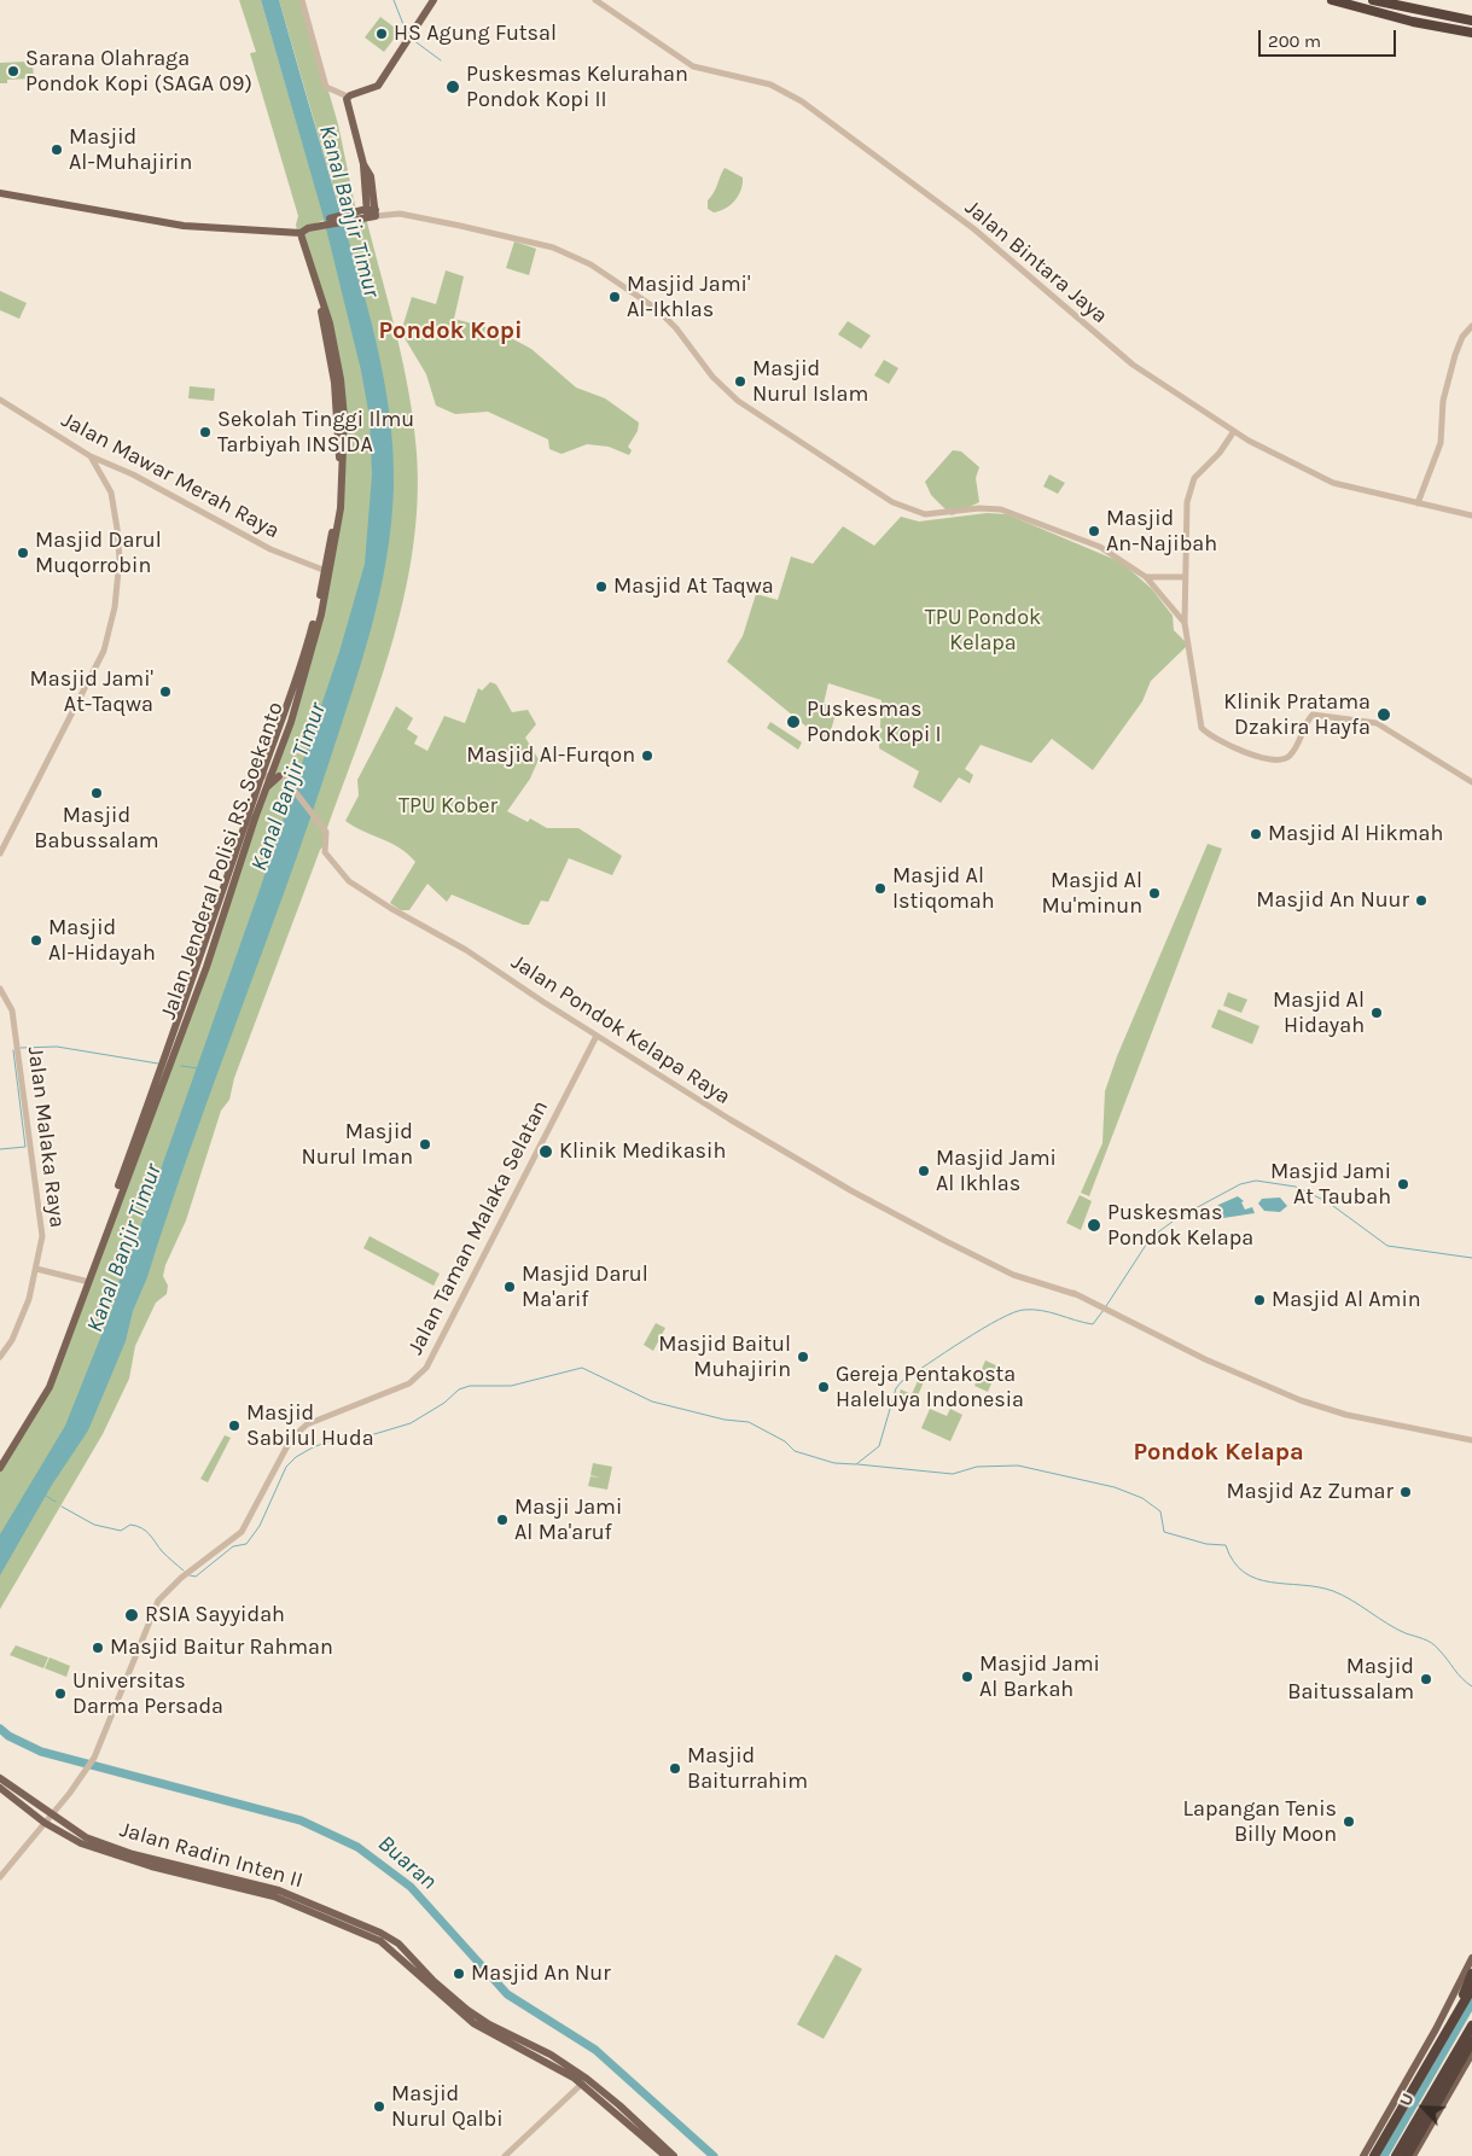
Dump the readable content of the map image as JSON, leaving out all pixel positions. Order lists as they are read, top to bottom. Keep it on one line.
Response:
{"streets":{"main road":["Jalan Jenderal Polisi RS. Soekanto","Jalan Radin Inten II"],"street":["Jalan Bintara Jaya","Jalan Mawar Merah Raya","Jalan Pondok Kelapa Raya","Jalan Malaka Raya","Jalan Taman Malaka Selatan"]},"crossings":[["Jalan Mawar Merah Raya","Jalan Jenderal Polisi RS. Soekanto"],["Jalan Jenderal Polisi RS. Soekanto","Jalan Pondok Kelapa Raya"],["Jalan Pondok Kelapa Raya","Jalan Taman Malaka Selatan"],["Jalan Taman Malaka Selatan","Jalan Radin Inten II"]],"districts":["Pondok Kopi","Pondok Kelapa"],"water":["Kanal Banjir Timur","Buaran"],"parks":["TPU Pondok Kelapa","TPU Kober"],"places":["HS Agung Futsal","Sarana Olahraga Pondok Kopi (SAGA 09)","Puskesmas Kelurahan Pondok Kopi II","Masjid Al-Muhajirin","Masjid Jami' Al-Ikhlas","Masjid Nurul Islam","Sekolah Tinggi Ilmu Tarbiyah INSIDA","Masjid An-Najibah","Masjid Darul Muqorrobin","Masjid At Taqwa","Masjid Jami' At-Taqwa","Klinik Pratama Dzakira Hayfa","Puskesmas Pondok Kopi I","Masjid Al-Furqon","Masjid Babussalam","Masjid Al Hikmah","Masjid Al Istiqomah","Masjid Al Mu'minun","Masjid An Nuur","Masjid Al-Hidayah","Masjid Al Hidayah","Masjid Nurul Iman","Klinik Medikasih","Masjid Jami Al Ikhlas","Masjid Jami At Taubah","Puskesmas Pondok Kelapa","Masjid Darul Ma'arif","Masjid Al Amin","Masjid Baitul Muhajirin","Gereja Pentakosta Haleluya Indonesia","Masjid Sabilul Huda","Masjid Az Zumar","Masji Jami Al Ma'aruf","RSIA Sayyidah","Masjid Baitur Rahman","Masjid Jami Al Barkah","Masjid Baitussalam","Universitas Darma Persada","Masjid Baiturrahim","Lapangan Tenis Billy Moon","Masjid An Nur","Masjid Nurul Qalbi"],"scale_bar":"200 m","north":"top left"}
